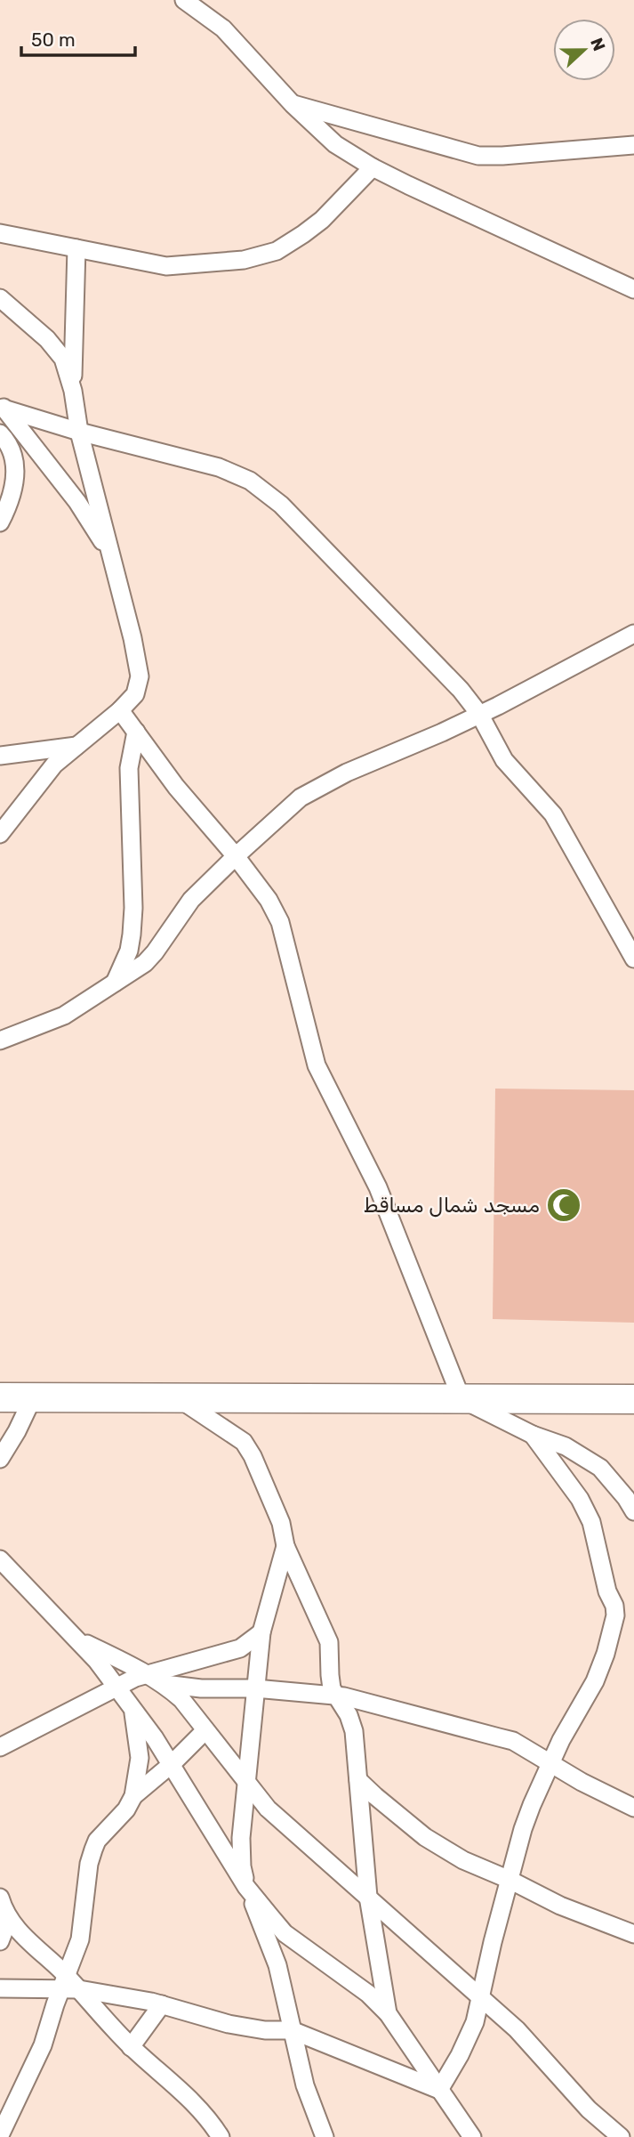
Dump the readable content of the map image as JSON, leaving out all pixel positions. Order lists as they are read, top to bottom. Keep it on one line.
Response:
{"places":{"mosque":["مسجد شمال مساقط"]},"scale_bar":"50 m","north":"right"}
